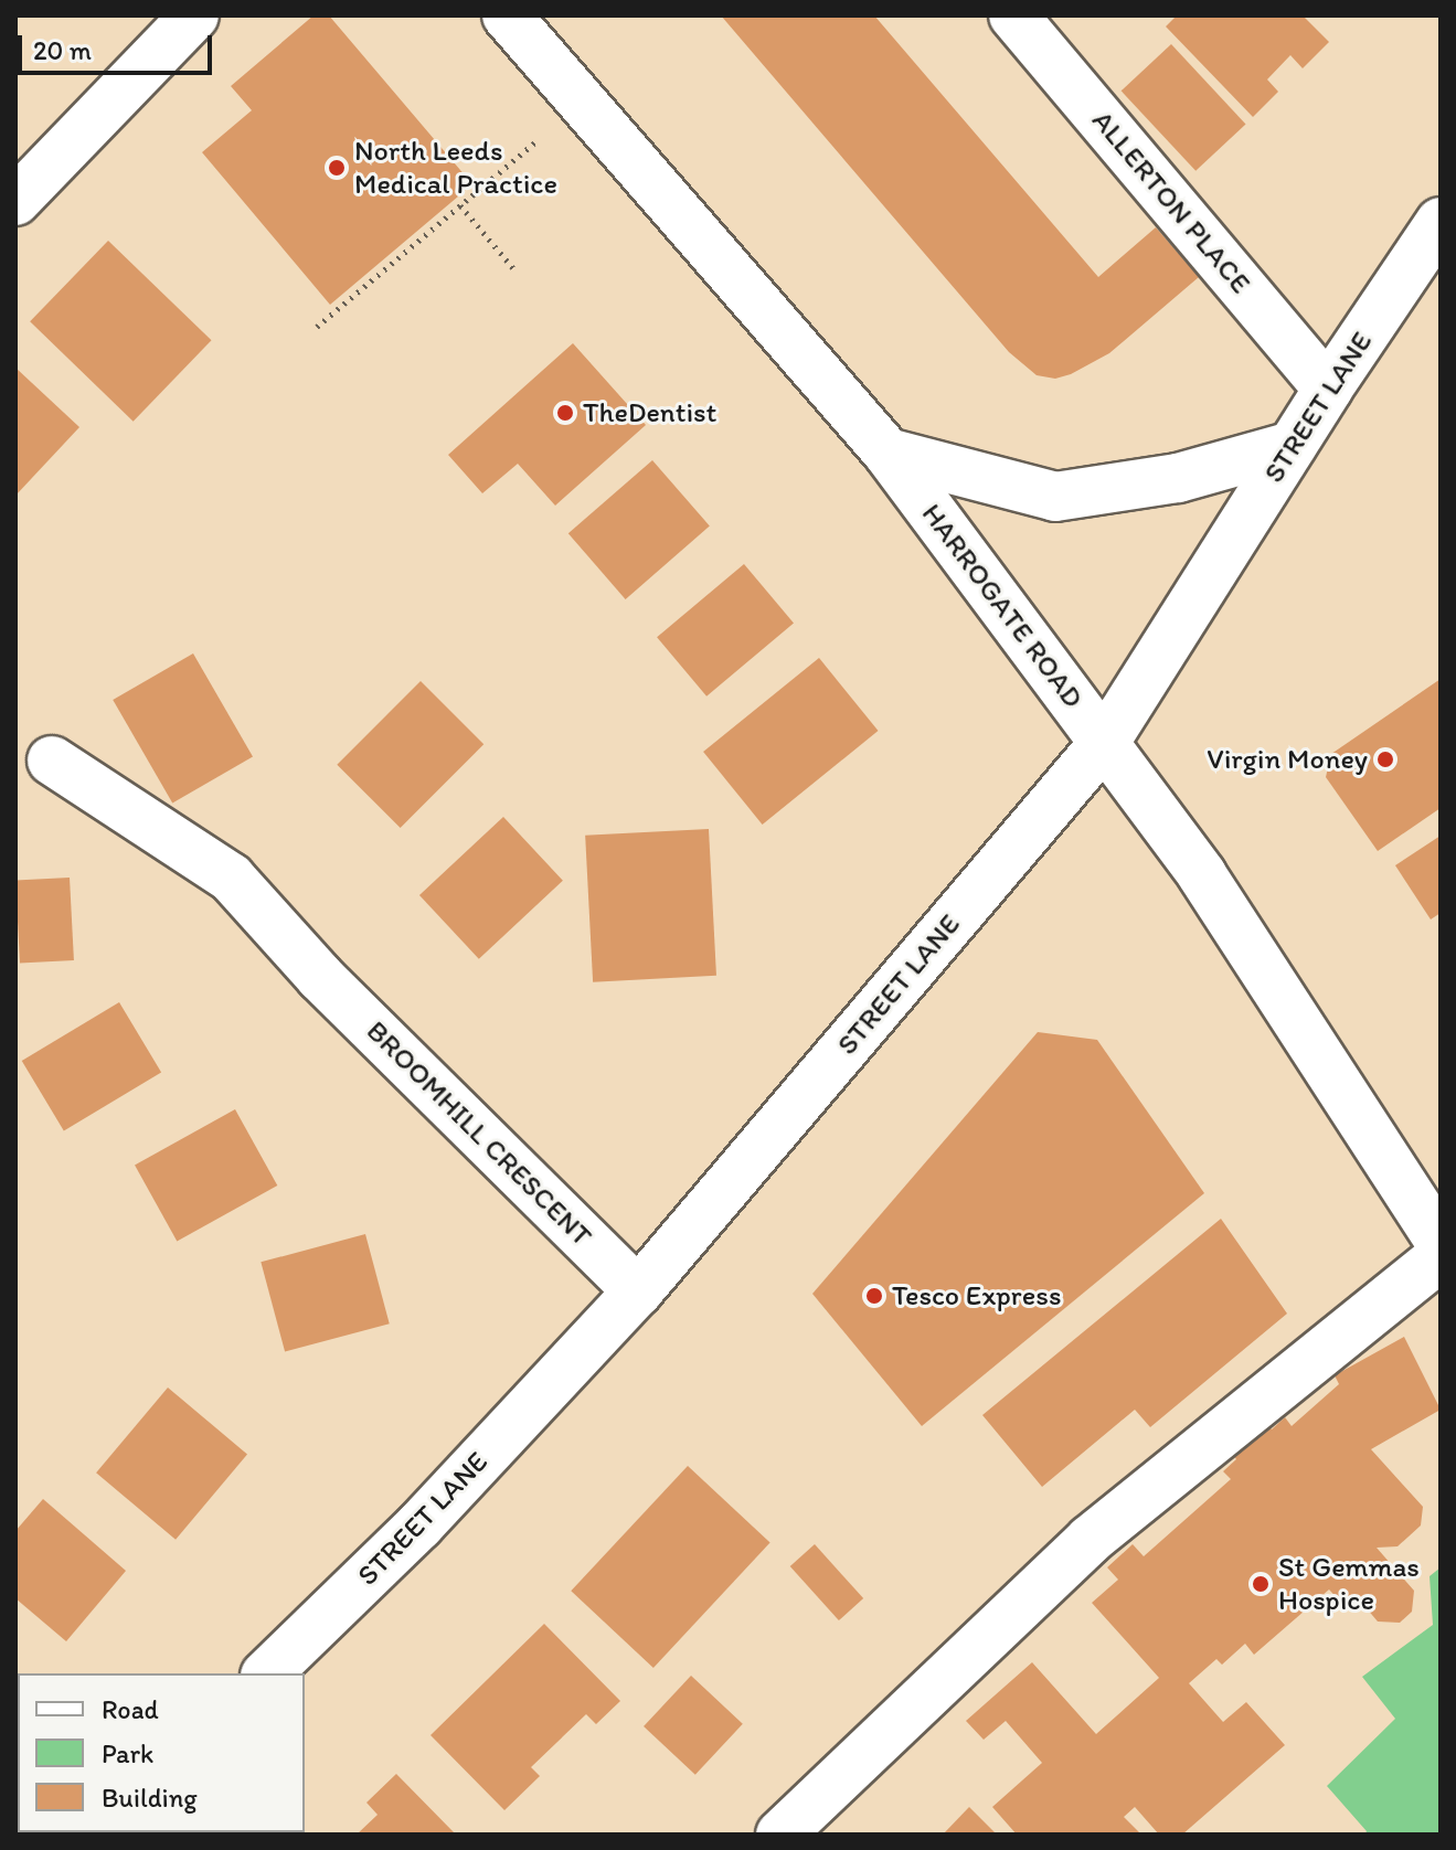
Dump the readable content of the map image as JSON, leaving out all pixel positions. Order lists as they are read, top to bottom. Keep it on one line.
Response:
{"streets":{"street":["ALLERTON PLACE","STREET LANE","HARROGATE ROAD","BROOMHILL CRESCENT"]},"crossings":[["ALLERTON PLACE","STREET LANE"],["STREET LANE","HARROGATE ROAD"],["STREET LANE","BROOMHILL CRESCENT"]],"places":["North Leeds Medical Practice","TheDentist","Virgin Money","Tesco Express","St Gemmas Hospice"],"legend":["Road","Park","Building"],"scale_bar":"20 m"}
